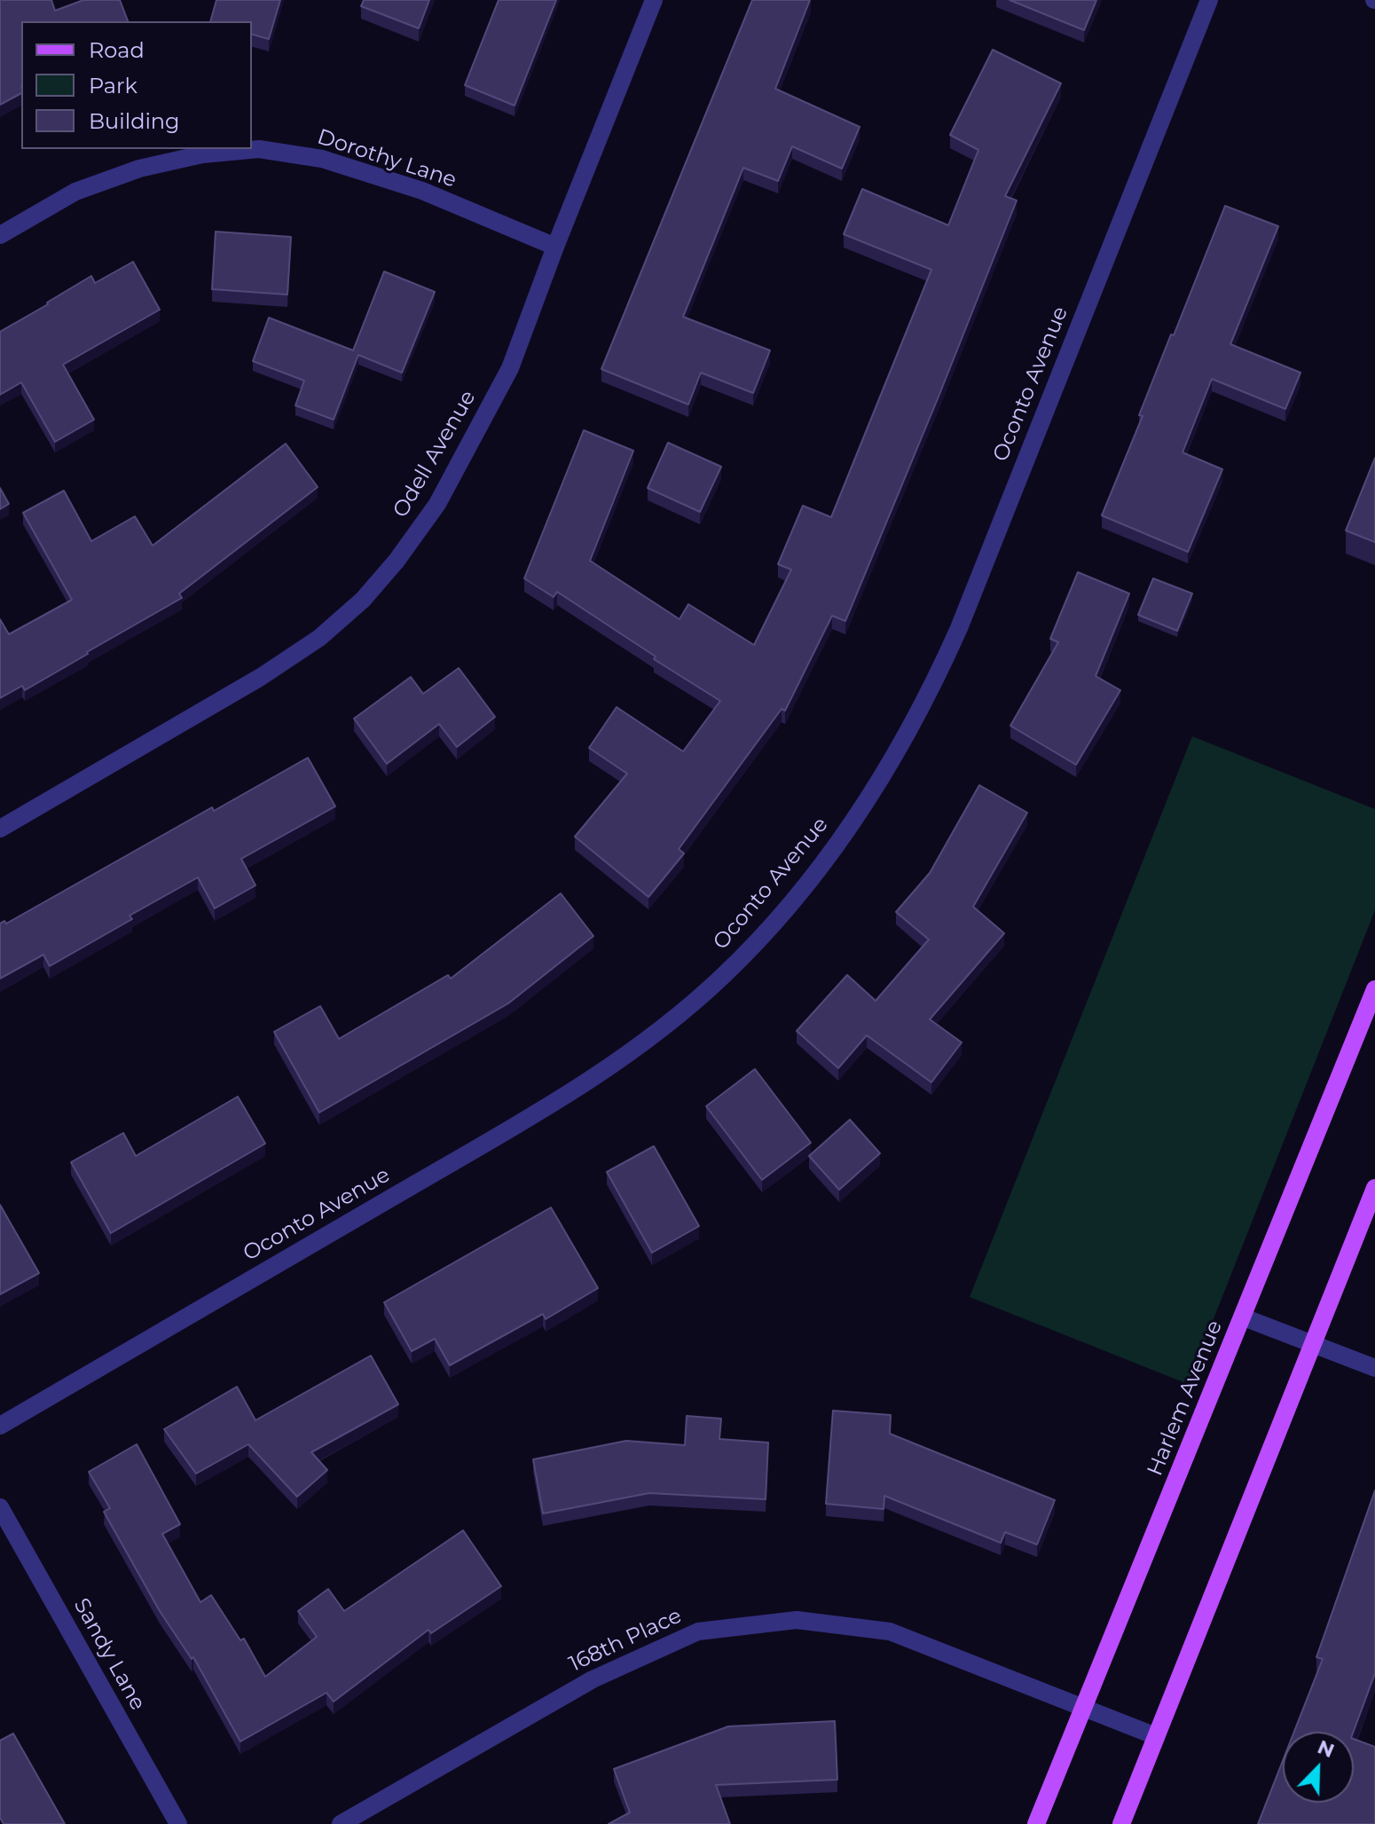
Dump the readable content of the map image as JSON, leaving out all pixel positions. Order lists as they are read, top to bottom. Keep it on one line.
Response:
{"streets":{"main road":["Harlem Avenue"],"street":["Dorothy Lane","Oconto Avenue","Odell Avenue","168th Place","Sandy Lane"]},"crossings":[["Dorothy Lane","Odell Avenue"],["Harlem Avenue","168th Place"]],"legend":["Road","Park","Building"],"north":"top right"}
